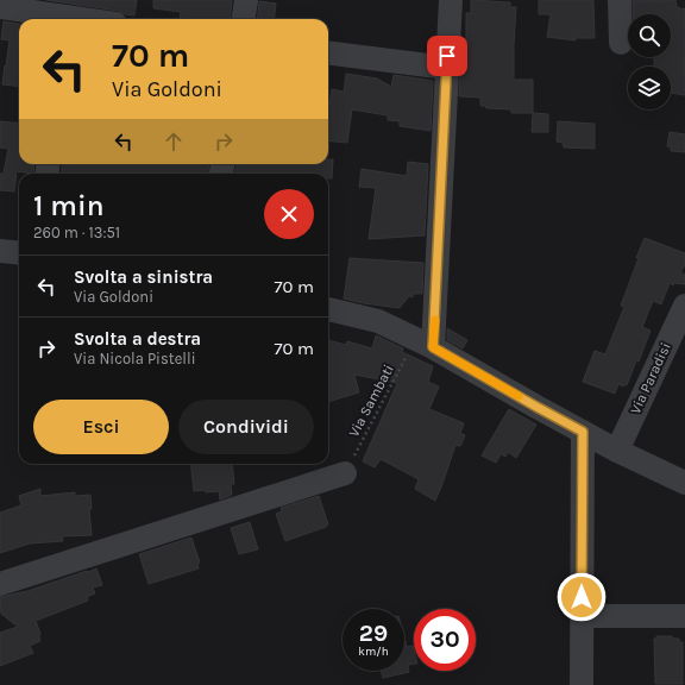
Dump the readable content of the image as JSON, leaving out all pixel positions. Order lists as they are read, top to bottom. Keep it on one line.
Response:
{"streets":{"street":["Via Paradisi"],"path":["Via Sambati"]},"page":{"turn":["70 m","Via Goldoni"],"heading":["1 min","260 m · 13:51"],"list":[{"name":"Svolta a sinistra","note":"Via Goldoni","value":"70 m"},{"name":"Svolta a destra","note":"Via Nicola Pistelli","value":"70 m"}],"buttons":["Esci","Condividi"],"speed":"29 km/h","limit":"30"}}
